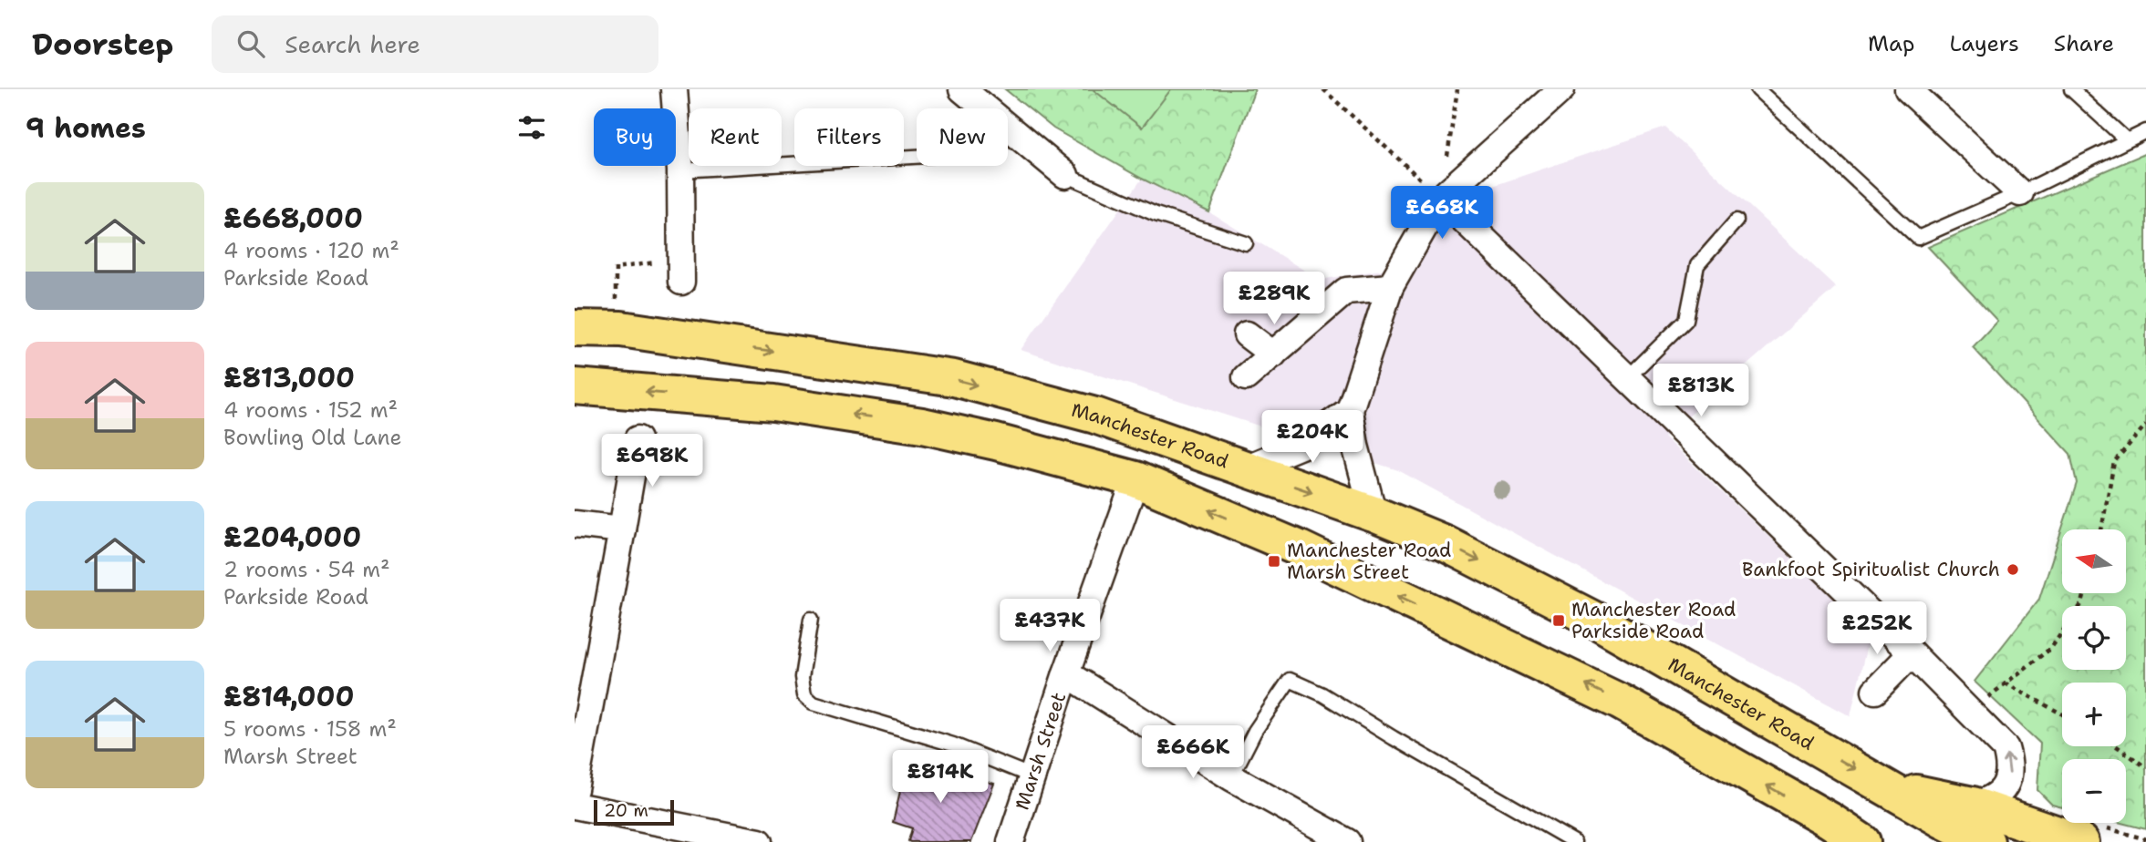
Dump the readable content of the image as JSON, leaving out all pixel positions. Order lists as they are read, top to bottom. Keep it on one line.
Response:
{"streets":{"main road":["Manchester Road"],"street":["Marsh Street"]},"places":{"transit":["Manchester Road Marsh Street","Manchester Road Parkside Road"],"other":["Bankfoot Spiritualist Church"]},"scale_bar":"20 m","north":"left","page":{"header":"Doorstep","search":"Search here","nav":["Map","Layers","Share"],"heading":"9 homes","chip":["Buy","Rent","Filters","New"],"list":[{"name":"£668,000","note":"4 rooms · 120 m² · Parkside Road"},{"name":"£813,000","note":"4 rooms · 152 m² · Bowling Old Lane"},{"name":"£204,000","note":"2 rooms · 54 m² · Parkside Road"},{"name":"£814,000","note":"5 rooms · 158 m² · Marsh Street"}],"price":["£668K","£289K","£813K","£204K","£698K","£437K","£252K","£666K","£814K"],"map_buttons":["+","−"],"scale":"20 m"}}
